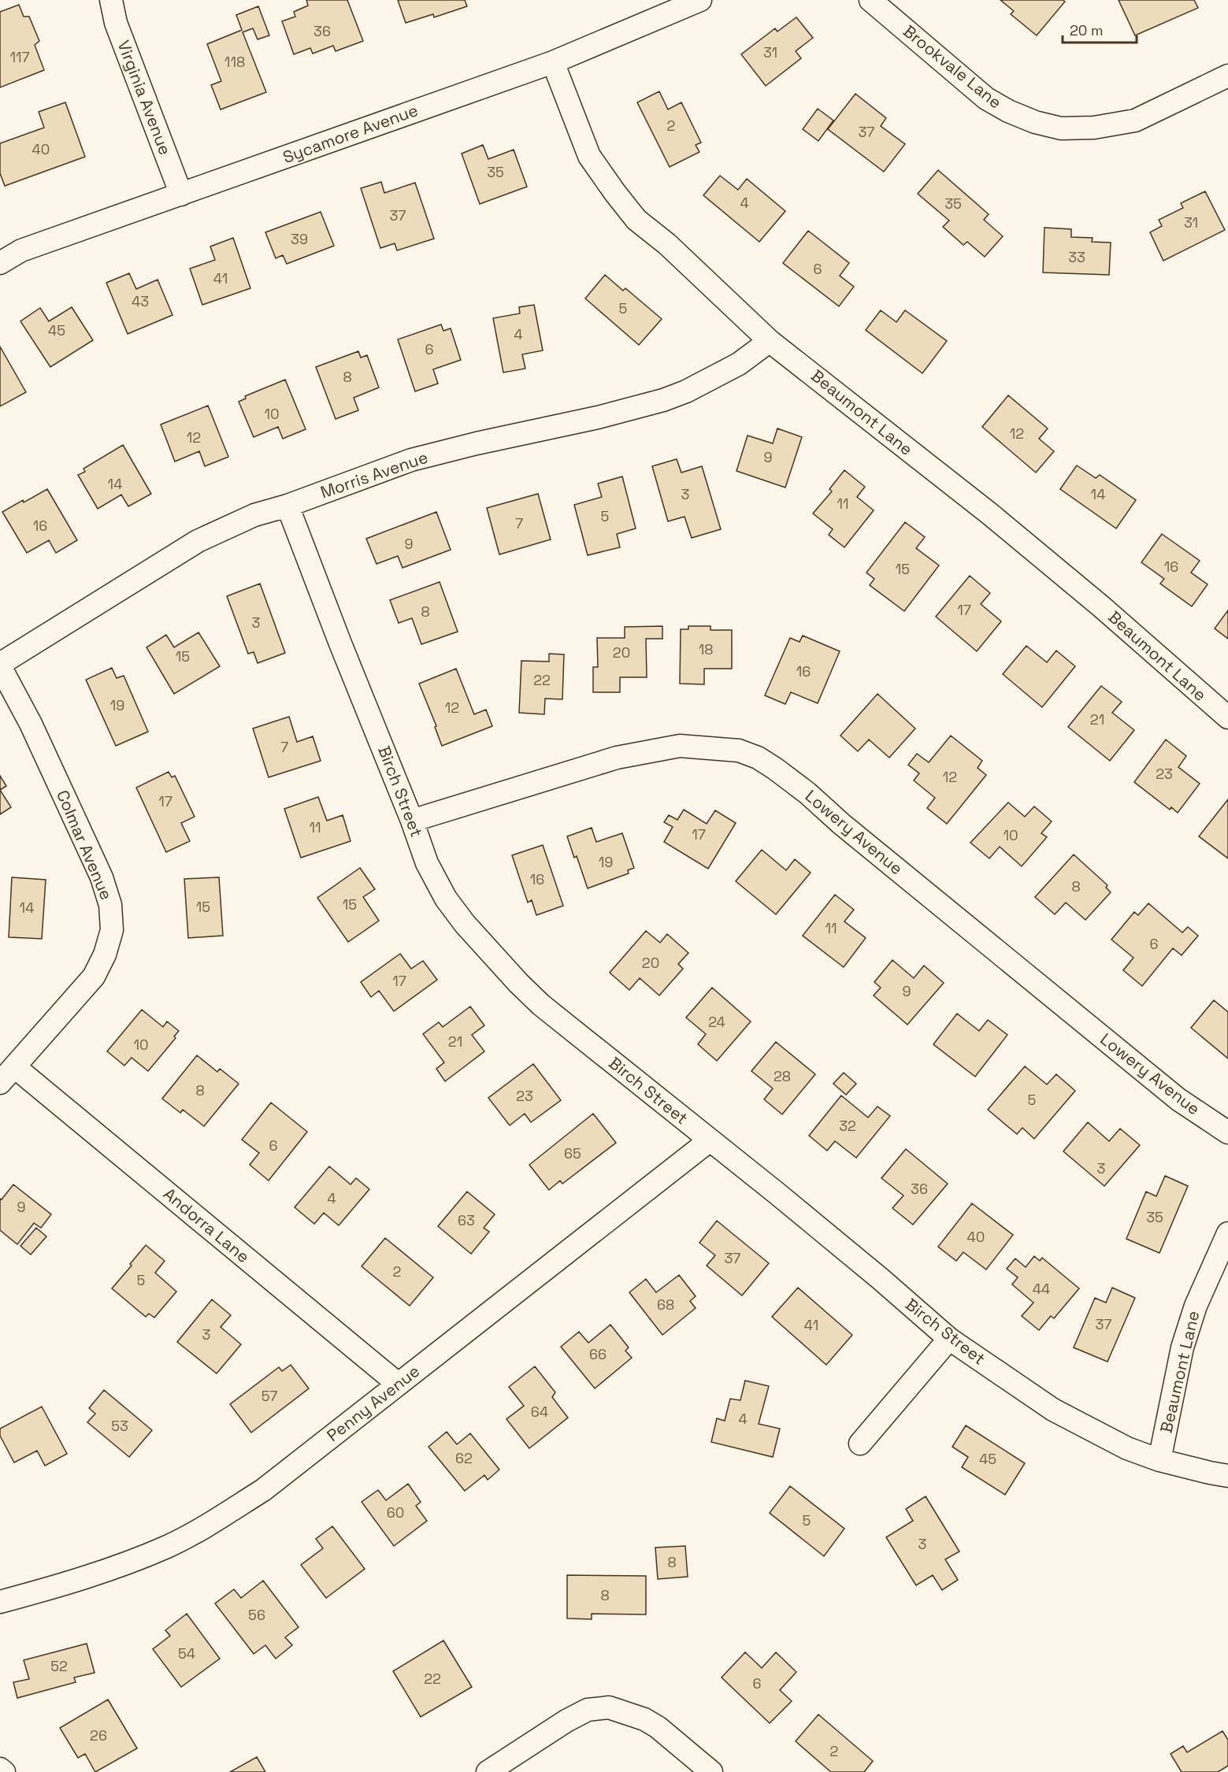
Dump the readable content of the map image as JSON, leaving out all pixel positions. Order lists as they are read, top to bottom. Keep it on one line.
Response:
{"streets":{"street":["Brookvale Lane","Virginia Avenue","Sycamore Avenue","Beaumont Lane","Morris Avenue","Birch Street","Lowery Avenue","Colmar Avenue","Andorra Lane","Penny Avenue"]},"crossings":[["Virginia Avenue","Sycamore Avenue"],["Sycamore Avenue","Beaumont Lane"],["Beaumont Lane","Morris Avenue"],["Beaumont Lane","Birch Street"],["Morris Avenue","Birch Street"],["Morris Avenue","Colmar Avenue"],["Birch Street","Lowery Avenue"],["Birch Street","Penny Avenue"],["Colmar Avenue","Andorra Lane"],["Andorra Lane","Penny Avenue"]],"house_numbers":["36","31","117","118","2","37","40","35","4","35","37","31","39","33","6","41","43","5","45","4","6","8","10","12","12","9","14","3","14","11","5","7","16","9","16","15","17","8","3","18","20","15","16","22","19","12","21","7","23","12","17","11","17","10","19","16","8","15","15","14","11","6","20","17","9","24","21","10","28","8","23","5","32","6","65","3","36","4","9","35","63","40","37","2","5","44","68","37","41","3","66","57","64","4","53","62","45","60","5","3","8","8","56","54","52","22","6","26","2"],"scale_bar":"20 m"}
